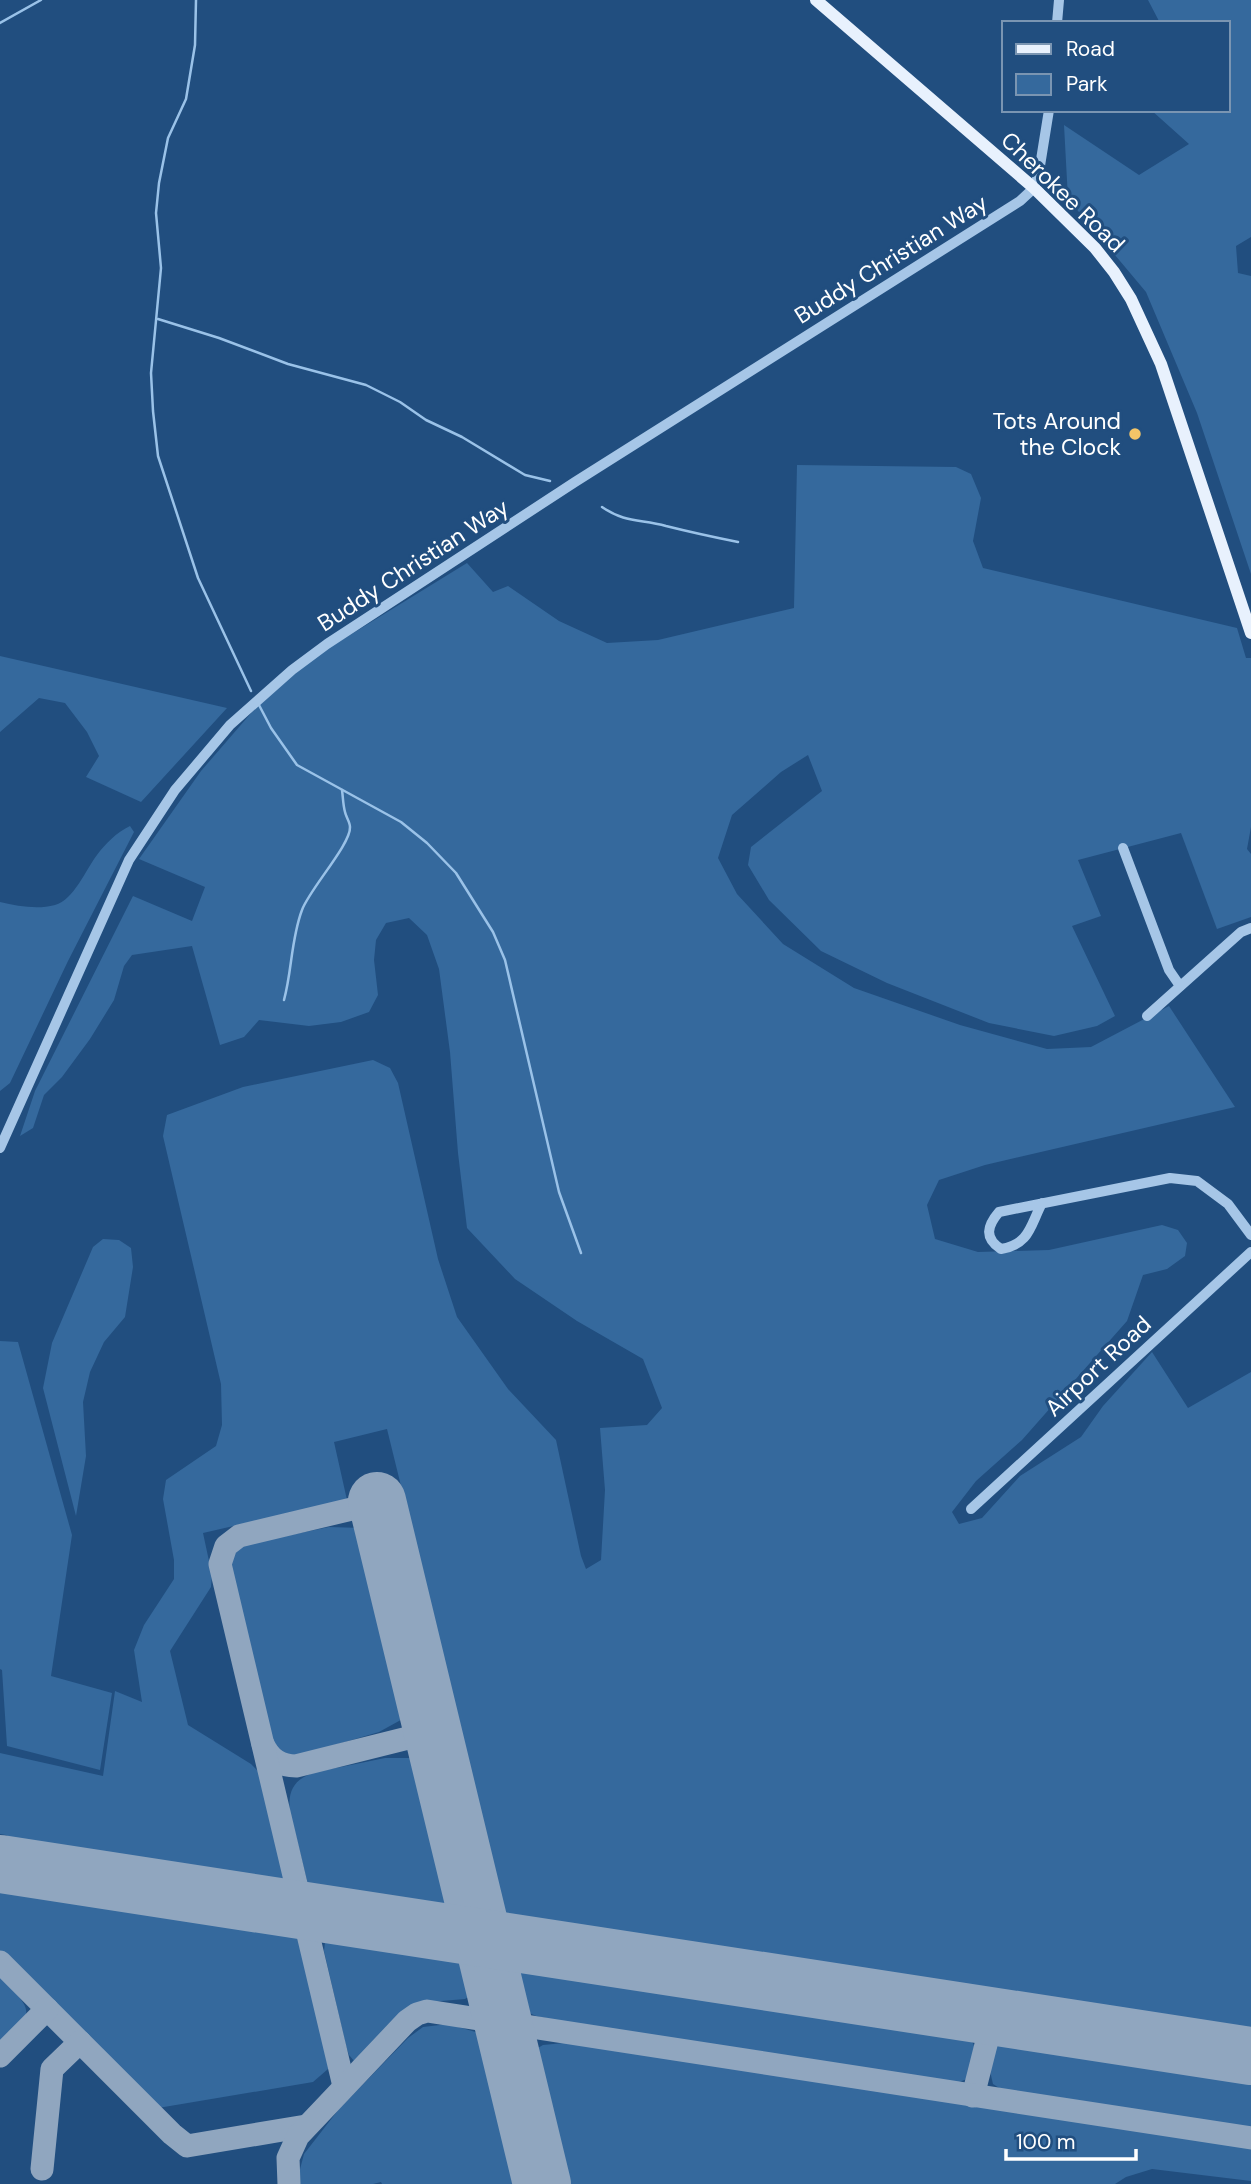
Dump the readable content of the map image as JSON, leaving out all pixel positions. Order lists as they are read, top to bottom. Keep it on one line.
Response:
{"streets":{"main road":["Cherokee Road"],"street":["Buddy Christian Way","Airport Road"]},"crossings":[["Cherokee Road","Buddy Christian Way"]],"places":["Tots Around the Clock"],"legend":["Road","Park"],"scale_bar":"100 m"}
